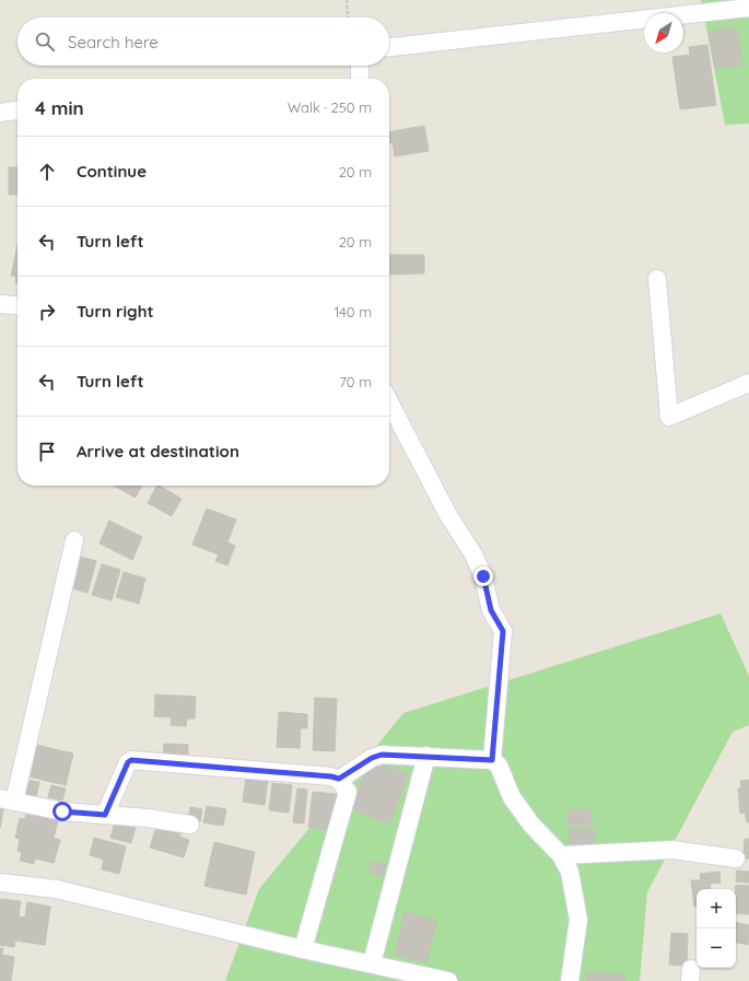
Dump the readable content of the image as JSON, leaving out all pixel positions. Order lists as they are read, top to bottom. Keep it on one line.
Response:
{"north":"bottom left","page":{"search":"Search here","heading":["4 min","Walk · 250 m"],"list":[["Continue","20 m"],["Turn left","20 m"],["Turn right","140 m"],["Turn left","70 m"],"Arrive at destination"],"map_buttons":["+","−"]}}
